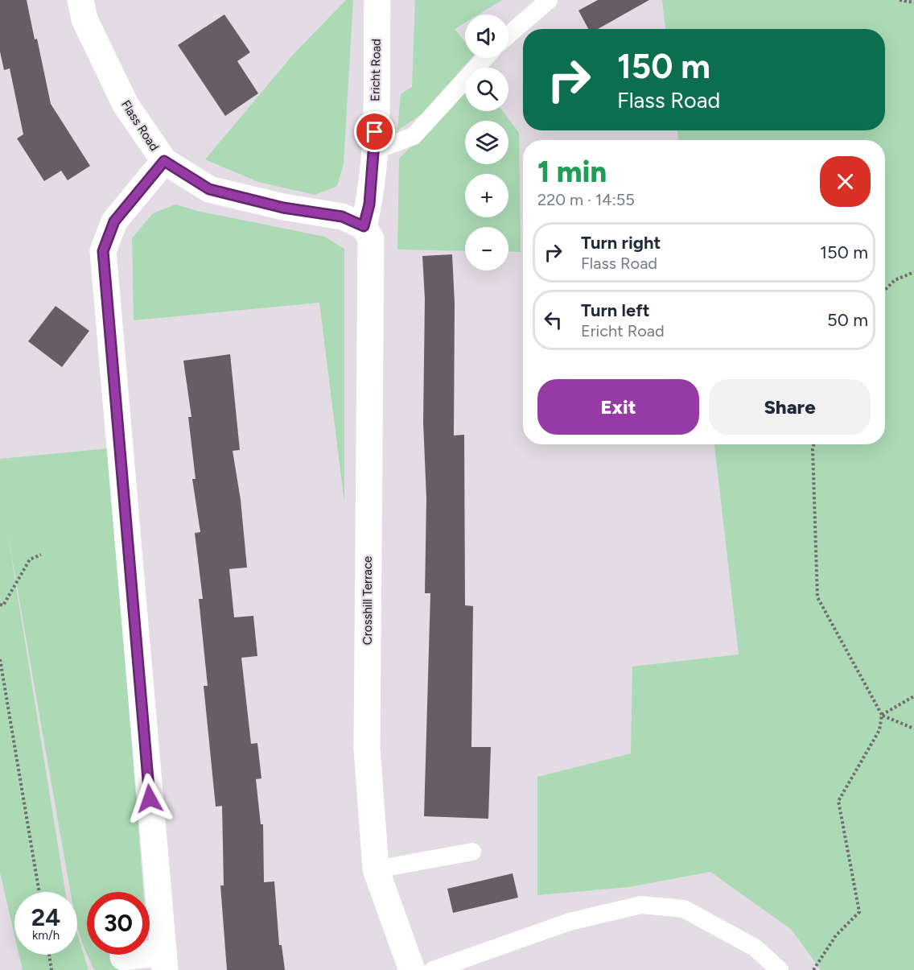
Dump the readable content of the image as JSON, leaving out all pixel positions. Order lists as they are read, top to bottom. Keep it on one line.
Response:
{"streets":{"street":["Ericht Road","Flass Road","Crosshill Terrace"]},"crossings":[["Ericht Road","Flass Road"],["Ericht Road","Crosshill Terrace"],["Flass Road","Crosshill Terrace"]],"page":{"map_buttons":["+","−"],"turn":["150 m","Flass Road"],"heading":["1 min","220 m · 14:55"],"list":[{"name":"Turn right","note":"Flass Road","value":"150 m"},{"name":"Turn left","note":"Ericht Road","value":"50 m"}],"buttons":["Exit","Share"],"speed":"24 km/h","limit":"30"}}
